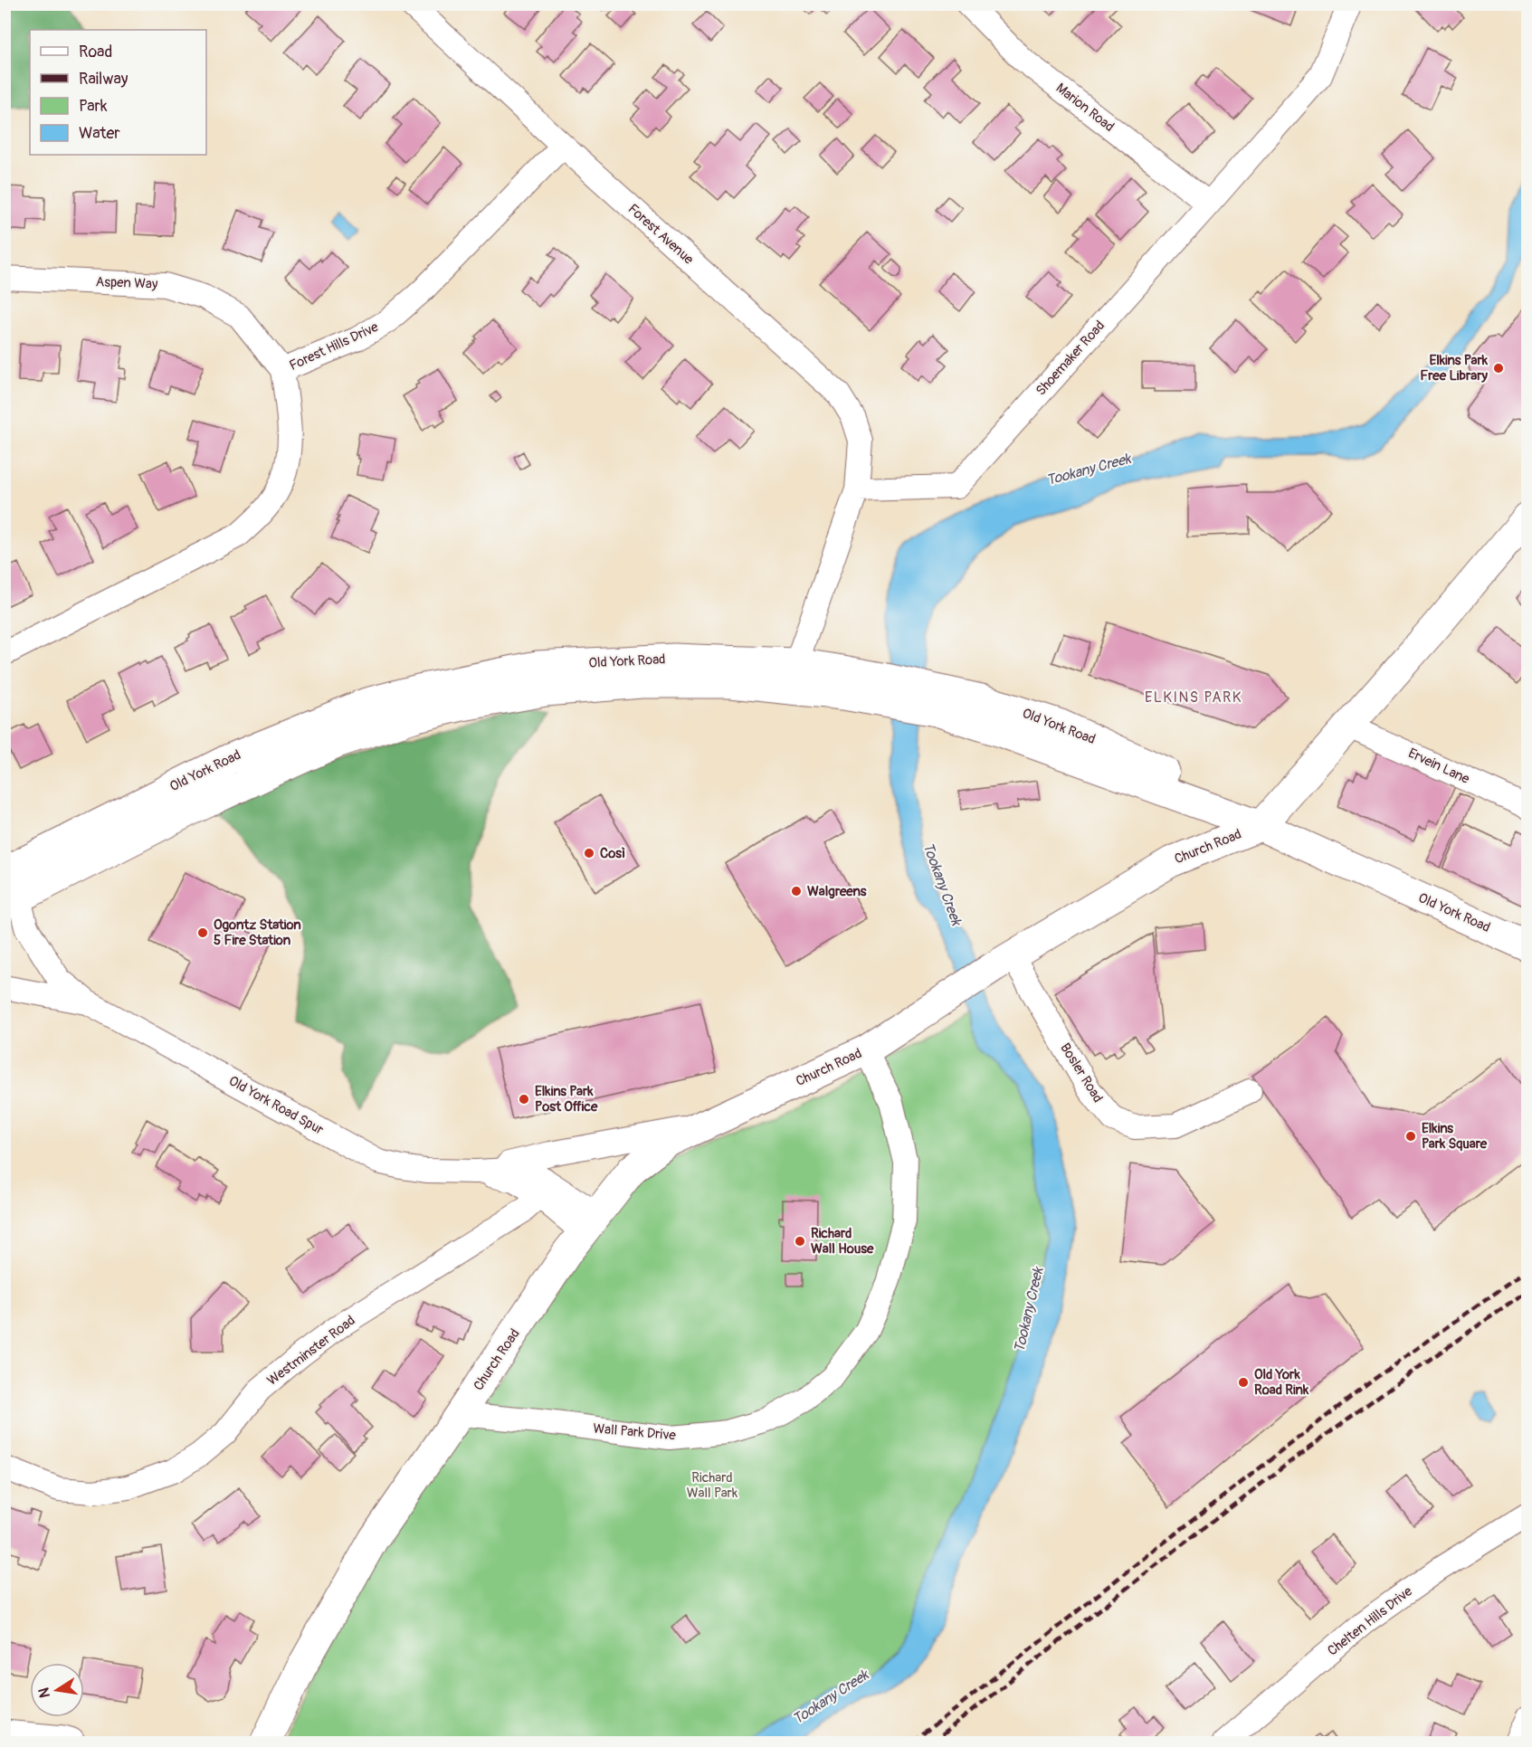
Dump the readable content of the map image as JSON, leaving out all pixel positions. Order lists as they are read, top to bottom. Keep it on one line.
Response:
{"streets":{"main road":["Old York Road","Church Road"],"street":["Marion Road","Forest Avenue","Aspen Way","Forest Hills Drive","Shoemaker Road","Ervein Lane","Bosler Road","Old York Road Spur","Westminster Road","Wall Park Drive","Chelten Hills Drive"]},"crossings":[["Marion Road","Shoemaker Road"],["Forest Avenue","Forest Hills Drive"],["Forest Avenue","Shoemaker Road"],["Aspen Way","Forest Hills Drive"],["Old York Road","Church Road"],["Old York Road","Old York Road Spur"],["Ervein Lane","Church Road"],["Church Road","Bosler Road"],["Church Road","Old York Road Spur"],["Church Road","Wall Park Drive"],["Old York Road Spur","Westminster Road"]],"districts":["ELKINS PARK"],"water":["Tookany Creek"],"parks":["Richard Wall Park"],"places":["Elkins Park Free Library","Così","Walgreens","Ogontz Station 5 Fire Station","Elkins Park Post Office","Elkins Park Square","Richard Wall House","Old York Road Rink"],"legend":["Road","Railway","Park","Water"],"north":"left"}
